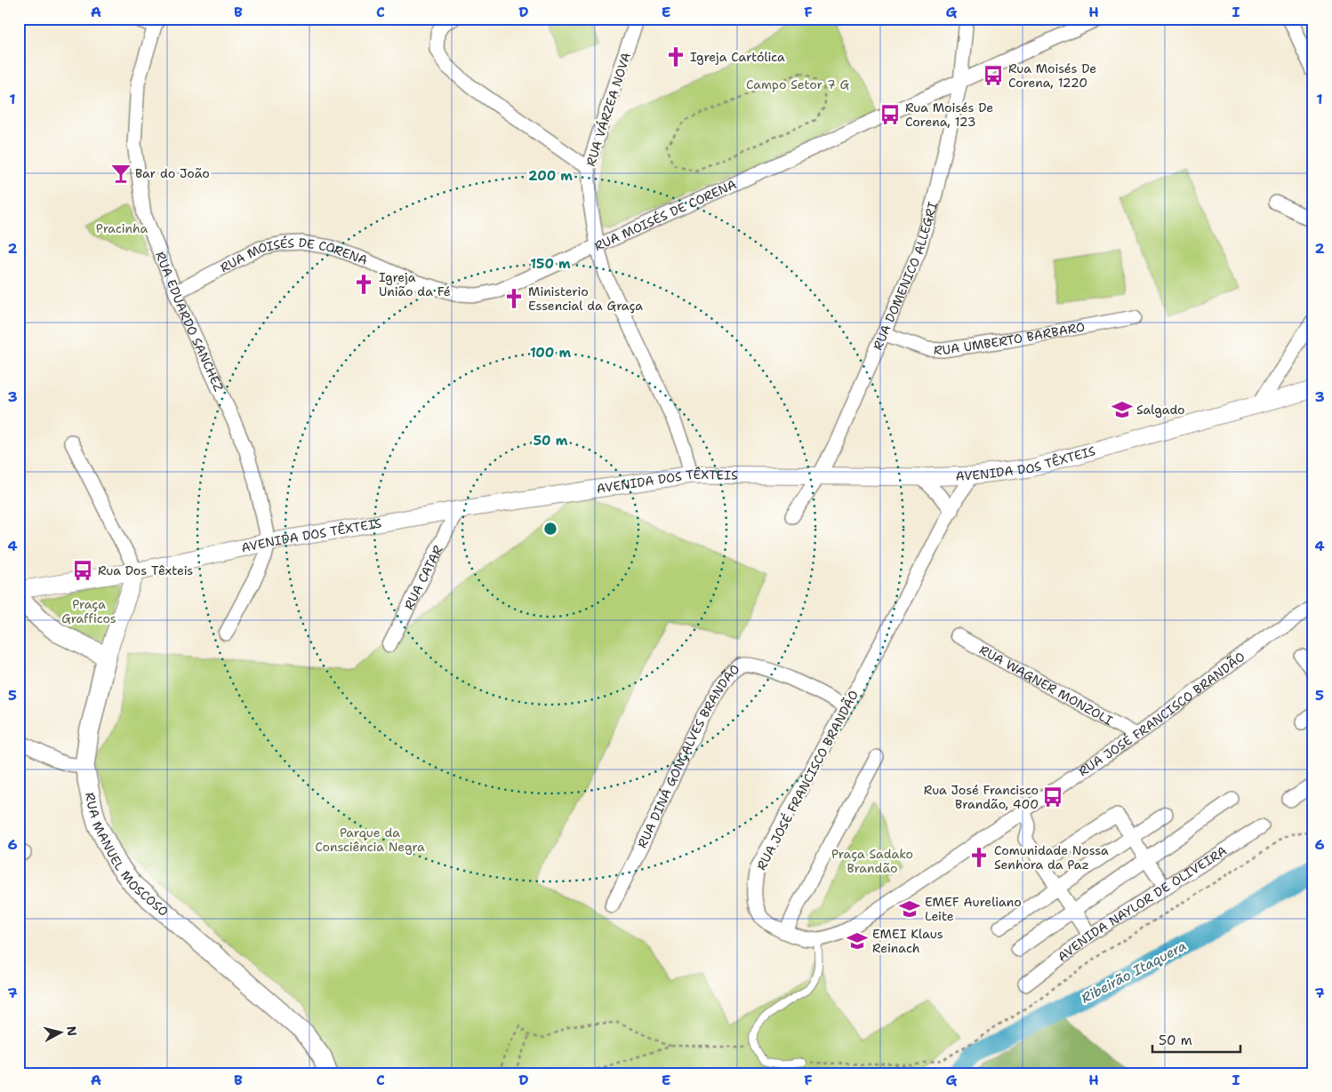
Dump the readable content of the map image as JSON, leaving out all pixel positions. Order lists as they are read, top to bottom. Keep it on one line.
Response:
{"streets":{"main road":["RUA MANUEL MOSCOSO"],"street":["RUA VÁRZEA NOVA","RUA MOISÉS DE CORENA","RUA DOMENICO ALLEGRI","RUA EDUARDO SANCHEZ","RUA UMBERTO BARBARO","AVENIDA DOS TÊXTEIS","RUA CATAR","RUA WAGNER MONZOLI","RUA JOSÉ FRANCISCO BRANDÃO","RUA DINÁ GONÇALVES BRANDÃO","AVENIDA NAYLOR DE OLIVEIRA"]},"crossings":[["RUA VÁRZEA NOVA","RUA MOISÉS DE CORENA"],["RUA VÁRZEA NOVA","AVENIDA DOS TÊXTEIS"],["RUA MOISÉS DE CORENA","RUA DOMENICO ALLEGRI"],["RUA MOISÉS DE CORENA","RUA EDUARDO SANCHEZ"],["RUA DOMENICO ALLEGRI","RUA UMBERTO BARBARO"],["RUA DOMENICO ALLEGRI","AVENIDA DOS TÊXTEIS"],["RUA EDUARDO SANCHEZ","AVENIDA DOS TÊXTEIS"],["AVENIDA DOS TÊXTEIS","RUA CATAR"],["AVENIDA DOS TÊXTEIS","RUA JOSÉ FRANCISCO BRANDÃO"],["AVENIDA DOS TÊXTEIS","RUA MANUEL MOSCOSO"],["RUA WAGNER MONZOLI","RUA JOSÉ FRANCISCO BRANDÃO"],["RUA JOSÉ FRANCISCO BRANDÃO","RUA DINÁ GONÇALVES BRANDÃO"]],"water":["Ribeirão Itaquera"],"parks":["Campo Setor 7 G","Pracinha","Praça Grafficos","Parque da Consciência Negra","Praça Sadako Brandão"],"places":{"church":["Igreja Cartólica","Igreja União da Fé","Ministerio Essencial da Graça","Comunidade Nossa Senhora da Paz"],"bus stop":["Rua Moisés De Corena, 1220","Rua Moisés De Corena, 123","Rua Dos Têxteis","Rua José Francisco Brandão, 400"],"bar":["Bar do João"],"school or university":["Salgado","EMEF Aureliano Leite","EMEI Klaus Reinach"]},"scale_bar":"50 m","north":"right","grid":{"columns":["A","B","C","D","E","F","G","H","I"],"rows":["1","2","3","4","5","6","7"]},"rings":["200 m","150 m","100 m","50 m"]}
